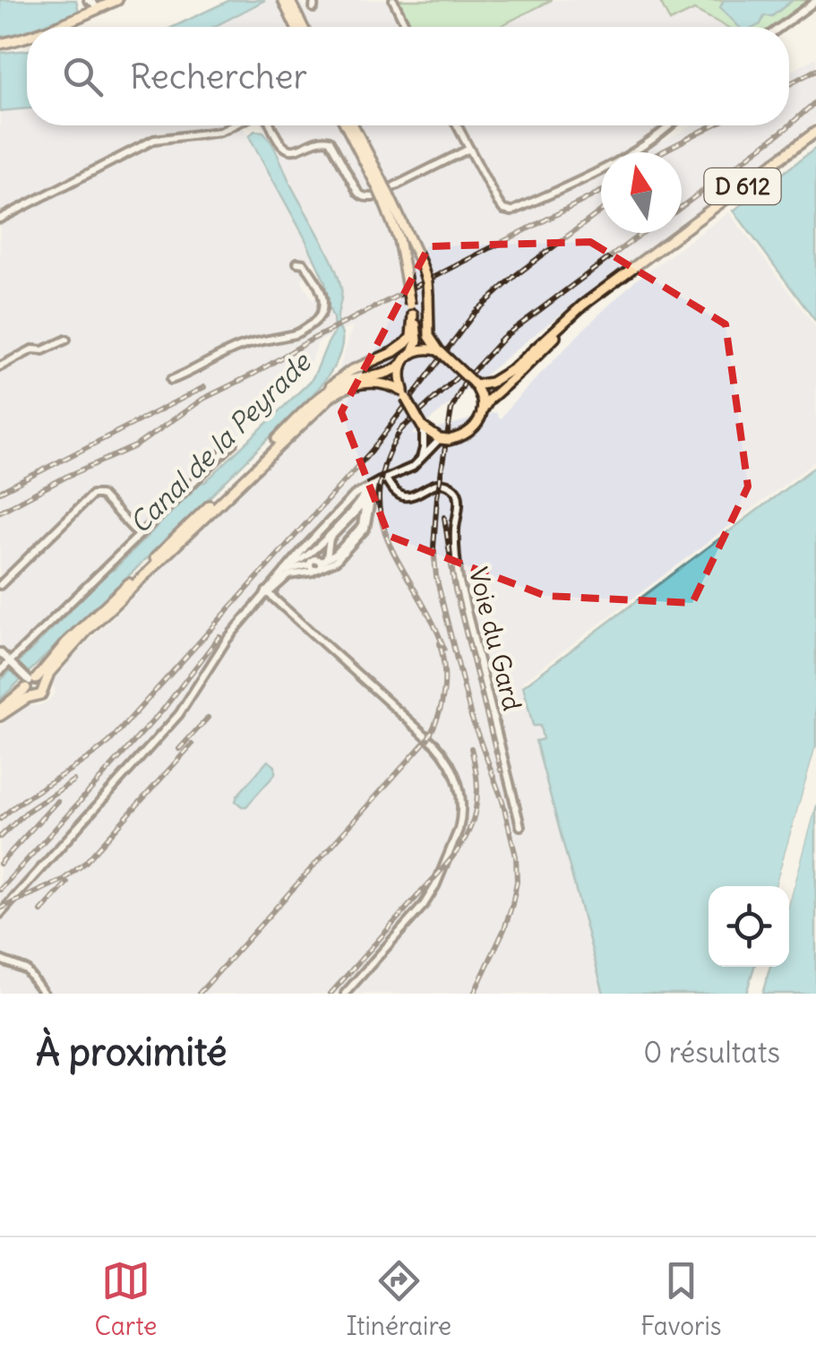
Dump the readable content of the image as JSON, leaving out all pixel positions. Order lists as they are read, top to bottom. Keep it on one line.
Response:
{"streets":{"main road":["D 612"],"street":["Voie du Gard"]},"water":["Canal de la Peyrade"],"north":"top","page":{"search":"Rechercher","heading":["À proximité","0 résultats"],"nav":["Carte","Itinéraire","Favoris"]}}
